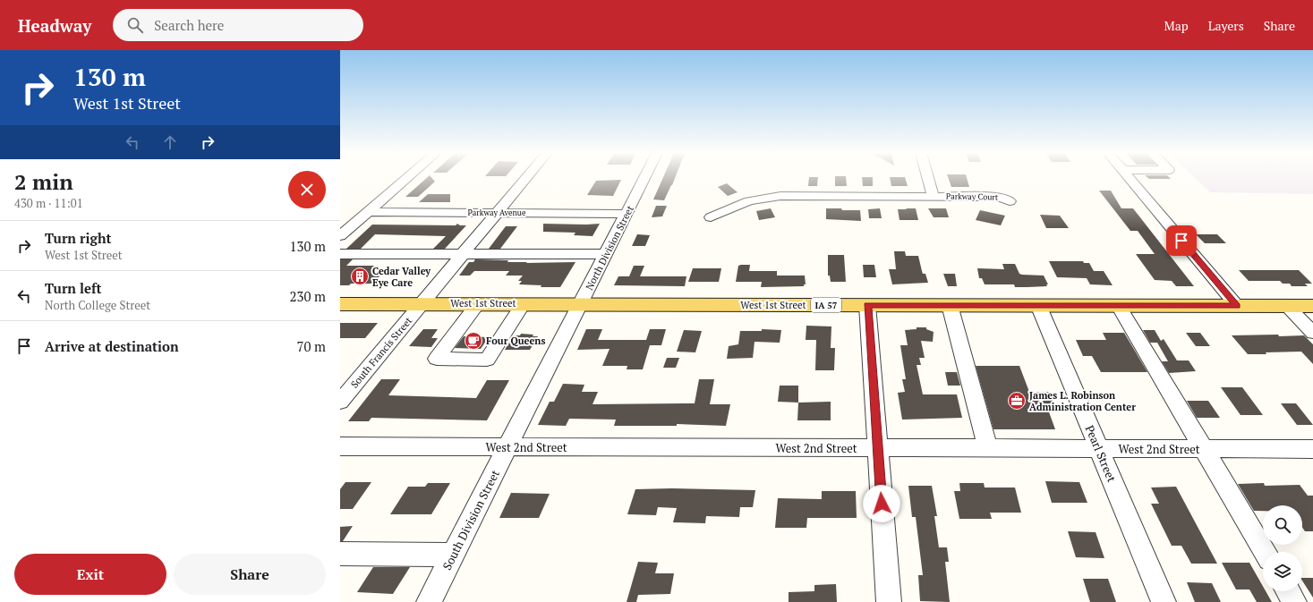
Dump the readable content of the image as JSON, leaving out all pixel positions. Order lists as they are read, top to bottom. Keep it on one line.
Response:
{"streets":{"main road":["West 1st Street","IA 57"],"street":["Parkway Court","Parkway Avenue","North Division Street","South Francis Street","West 2nd Street","Pearl Street","South Division Street"]},"crossings":[["Parkway Avenue","North Division Street"],["Parkway Avenue","South Francis Street"],["North Division Street","West 1st Street"],["North Division Street","South Division Street"],["West 1st Street","South Francis Street"],["West 1st Street","Pearl Street"],["West 1st Street","South Division Street"],["West 2nd Street","Pearl Street"],["West 2nd Street","South Division Street"]],"places":{"building":["Cedar Valley Eye Care"],"cafe":["Four Queens"],"office":["James L. Robinson Administration Center"]},"page":{"header":"Headway","search":"Search here","nav":["Map","Layers","Share"],"turn":["130 m","West 1st Street"],"heading":["2 min","430 m · 11:01"],"list":[{"name":"Turn right","note":"West 1st Street","value":"130 m"},{"name":"Turn left","note":"North College Street","value":"230 m"},{"name":"Arrive at destination","value":"70 m"}],"buttons":["Exit","Share"]}}
